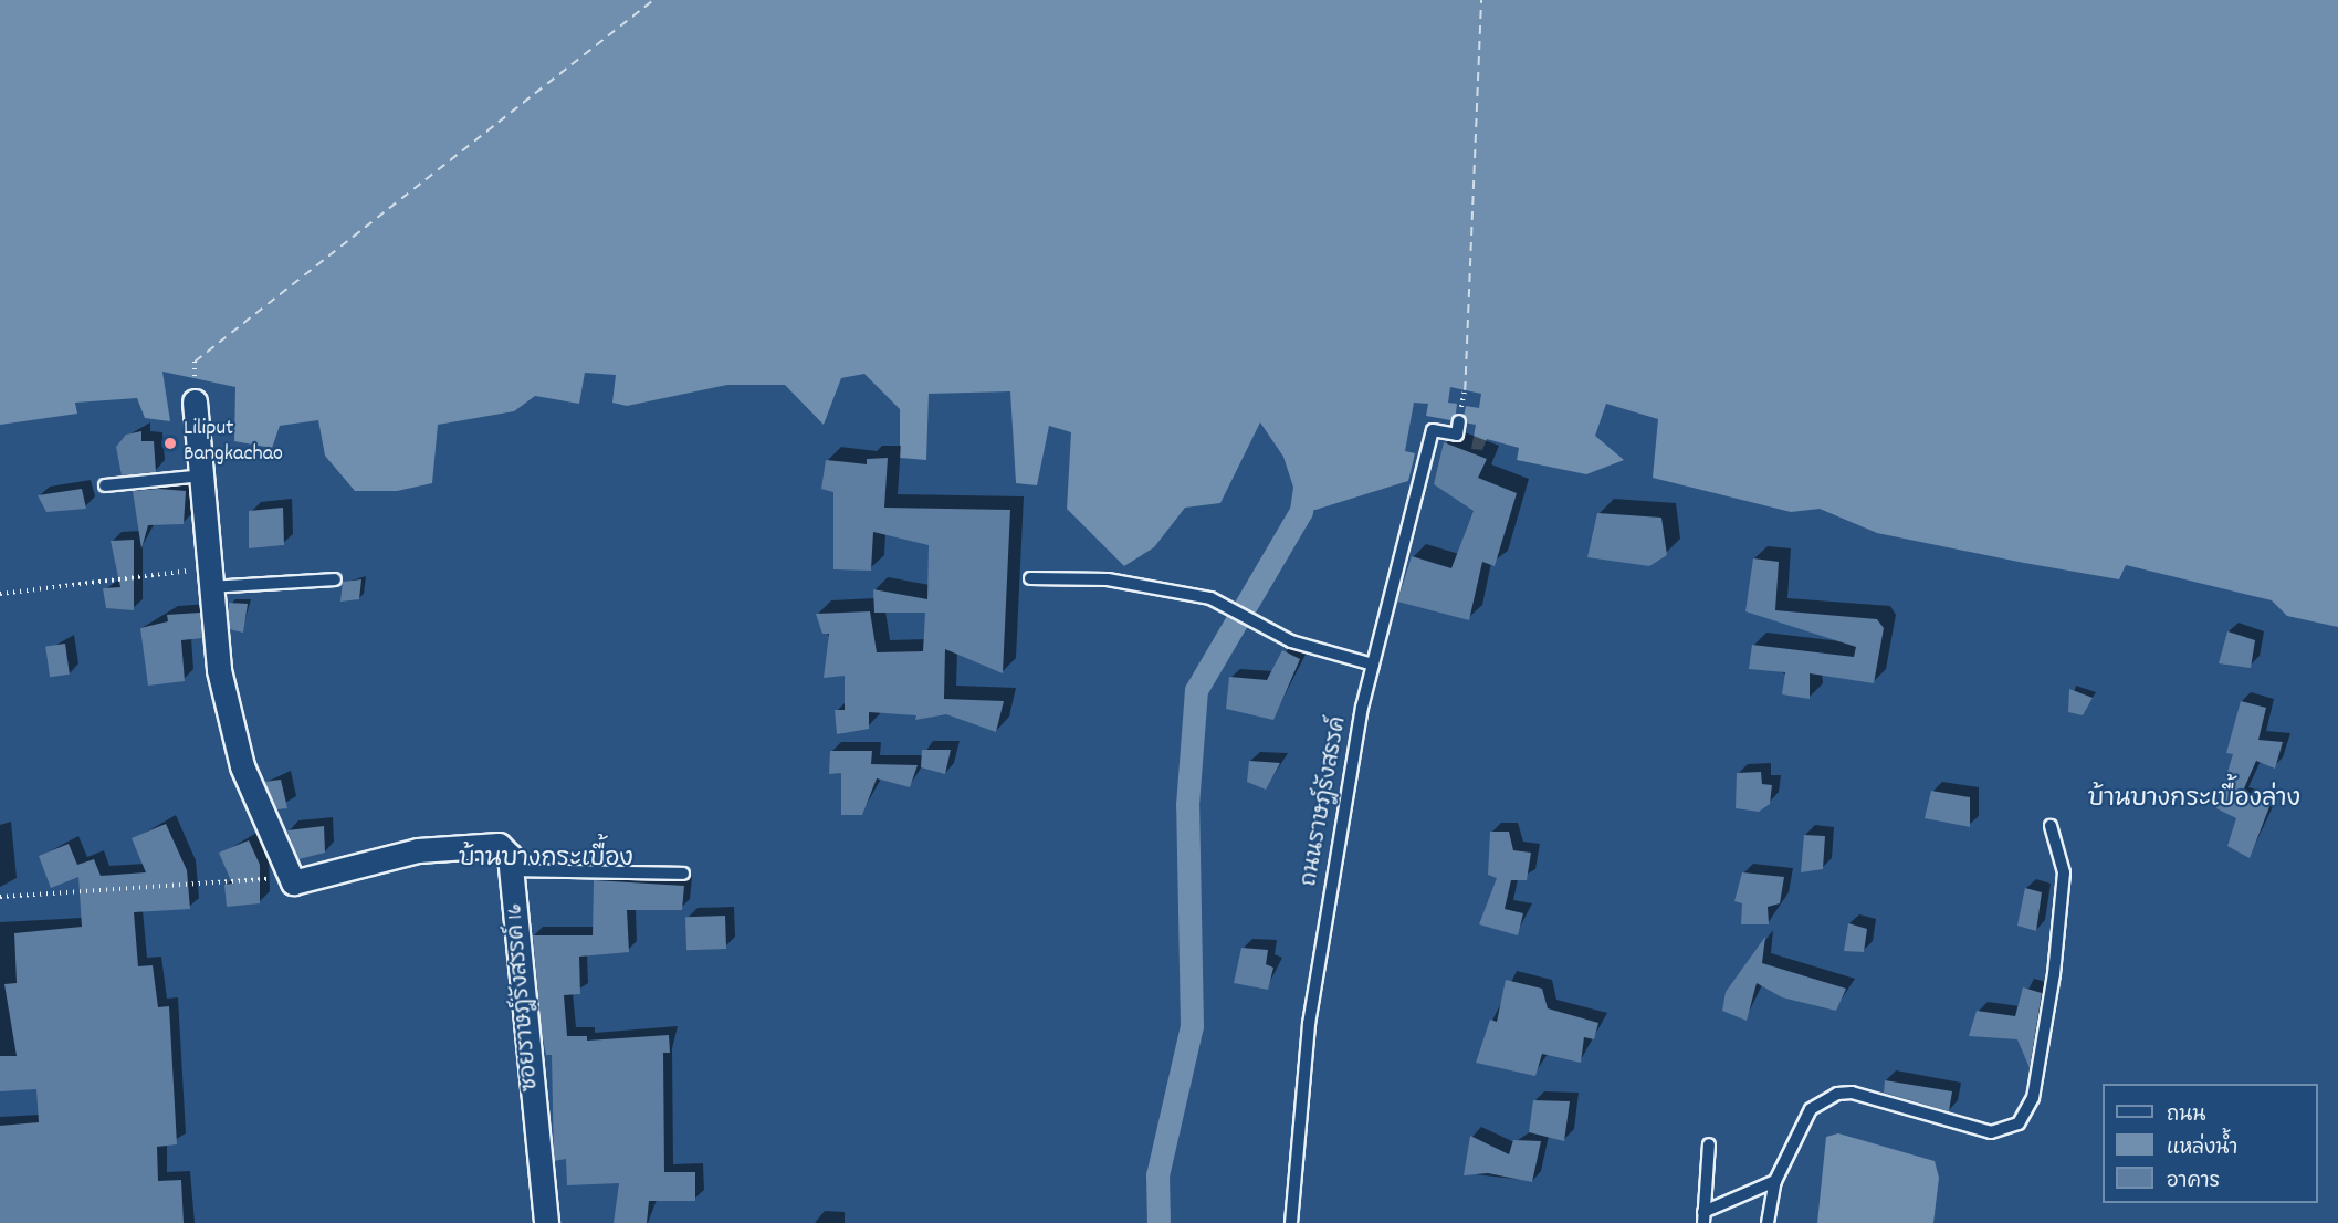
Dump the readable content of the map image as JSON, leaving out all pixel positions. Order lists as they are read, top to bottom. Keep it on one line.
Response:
{"streets":{"street":["ซอยราษฎ์รังสรรค์ 16"],"lane":["ถนนราษฎ์รังสรรค์"]},"districts":["บ้านบางกระเบื้องล่าง","บ้านบางกระเบื้อง"],"places":["Liliput Bangkachao"],"legend":["ถนน","แหล่งน้ำ","อาคาร"]}
